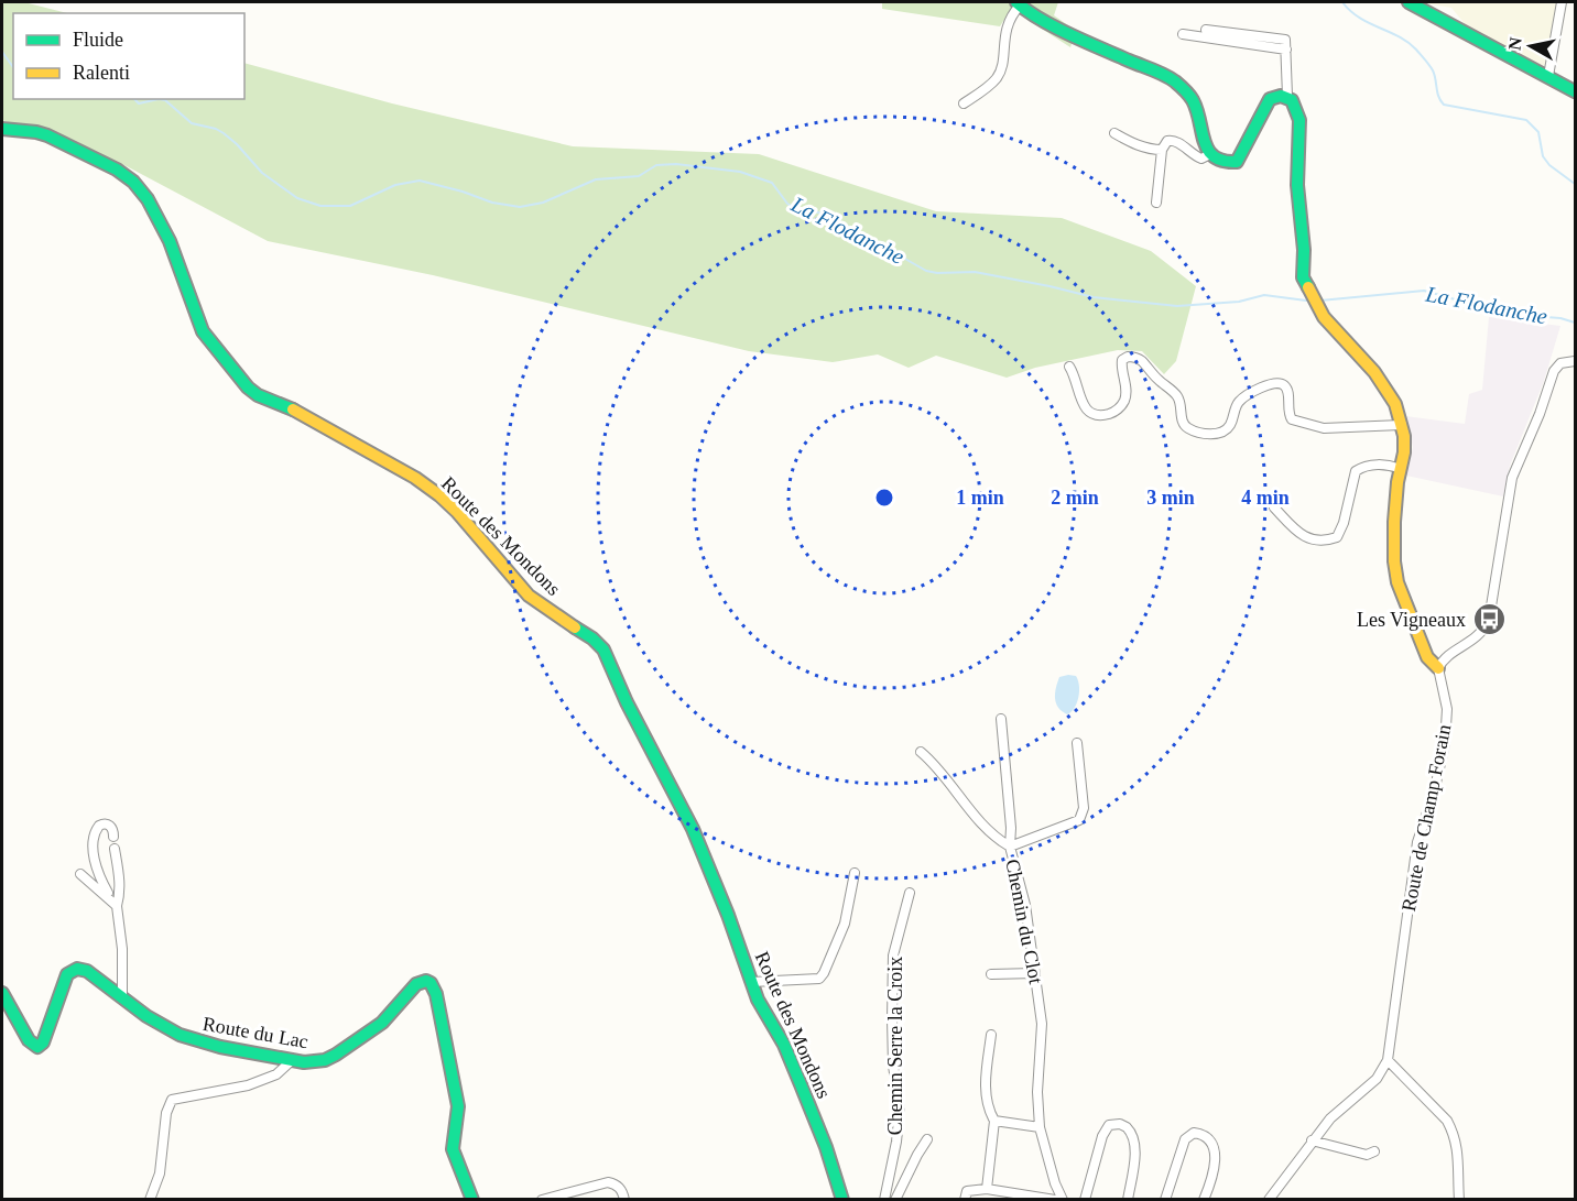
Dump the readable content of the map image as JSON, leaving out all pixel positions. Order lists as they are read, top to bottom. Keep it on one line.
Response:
{"streets":{"street":["Route des Mondons","Route de Champ Forain","Chemin du Clot","Route du Lac","Chemin Serre la Croix"]},"water":["La Flodanche"],"places":{"bus stop":["Les Vigneaux"]},"legend":["Fluide","Ralenti"],"north":"left","rings":["1 min","2 min","3 min","4 min"]}
